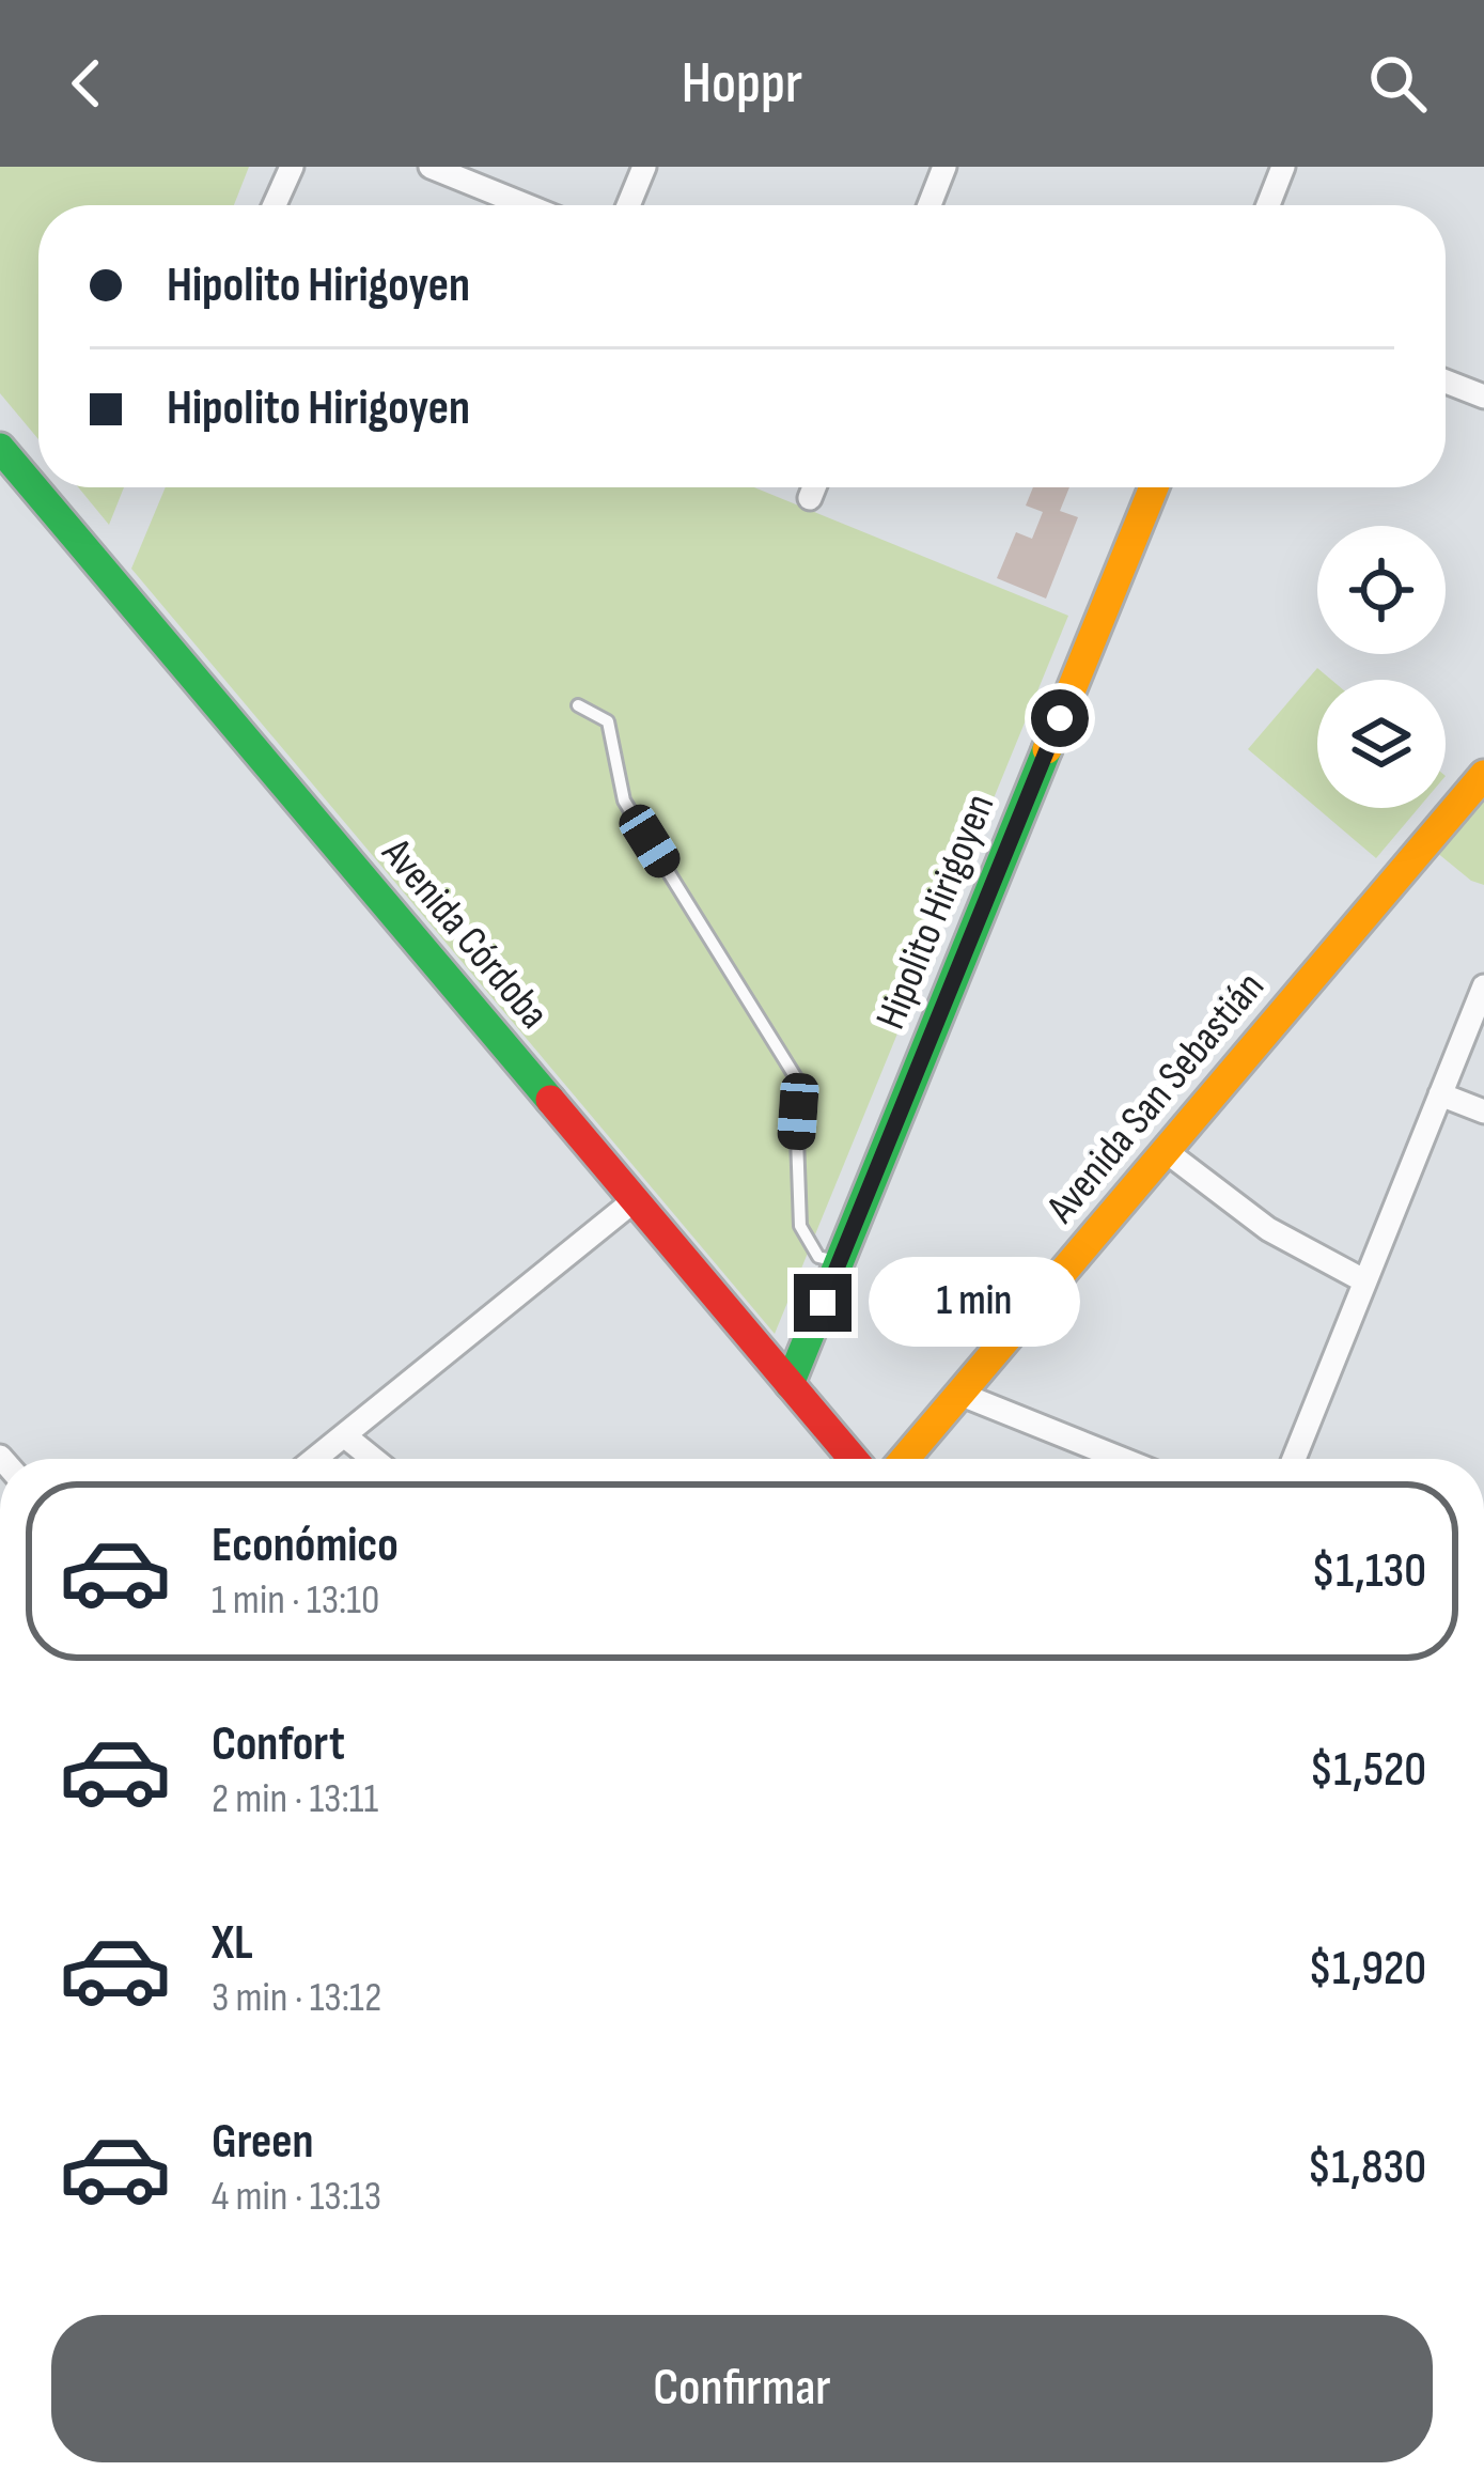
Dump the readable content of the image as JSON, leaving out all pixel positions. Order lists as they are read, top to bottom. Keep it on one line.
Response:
{"streets":{"street":["Hipolito Hirigoyen","Avenida Córdoba","Avenida San Sebastián"]},"crossings":[["Hipolito Hirigoyen","Avenida Córdoba"]],"page":{"header":"Hoppr","banner":["Hipolito Hirigoyen","Hipolito Hirigoyen"],"bubble":"1 min","list":[{"name":"Económico","note":"1 min · 13:10","value":"$1,130"},{"name":"Confort","note":"2 min · 13:11","value":"$1,520"},{"name":"XL","note":"3 min · 13:12","value":"$1,920"},{"name":"Green","note":"4 min · 13:13","value":"$1,830"}],"buttons":"Confirmar"}}
